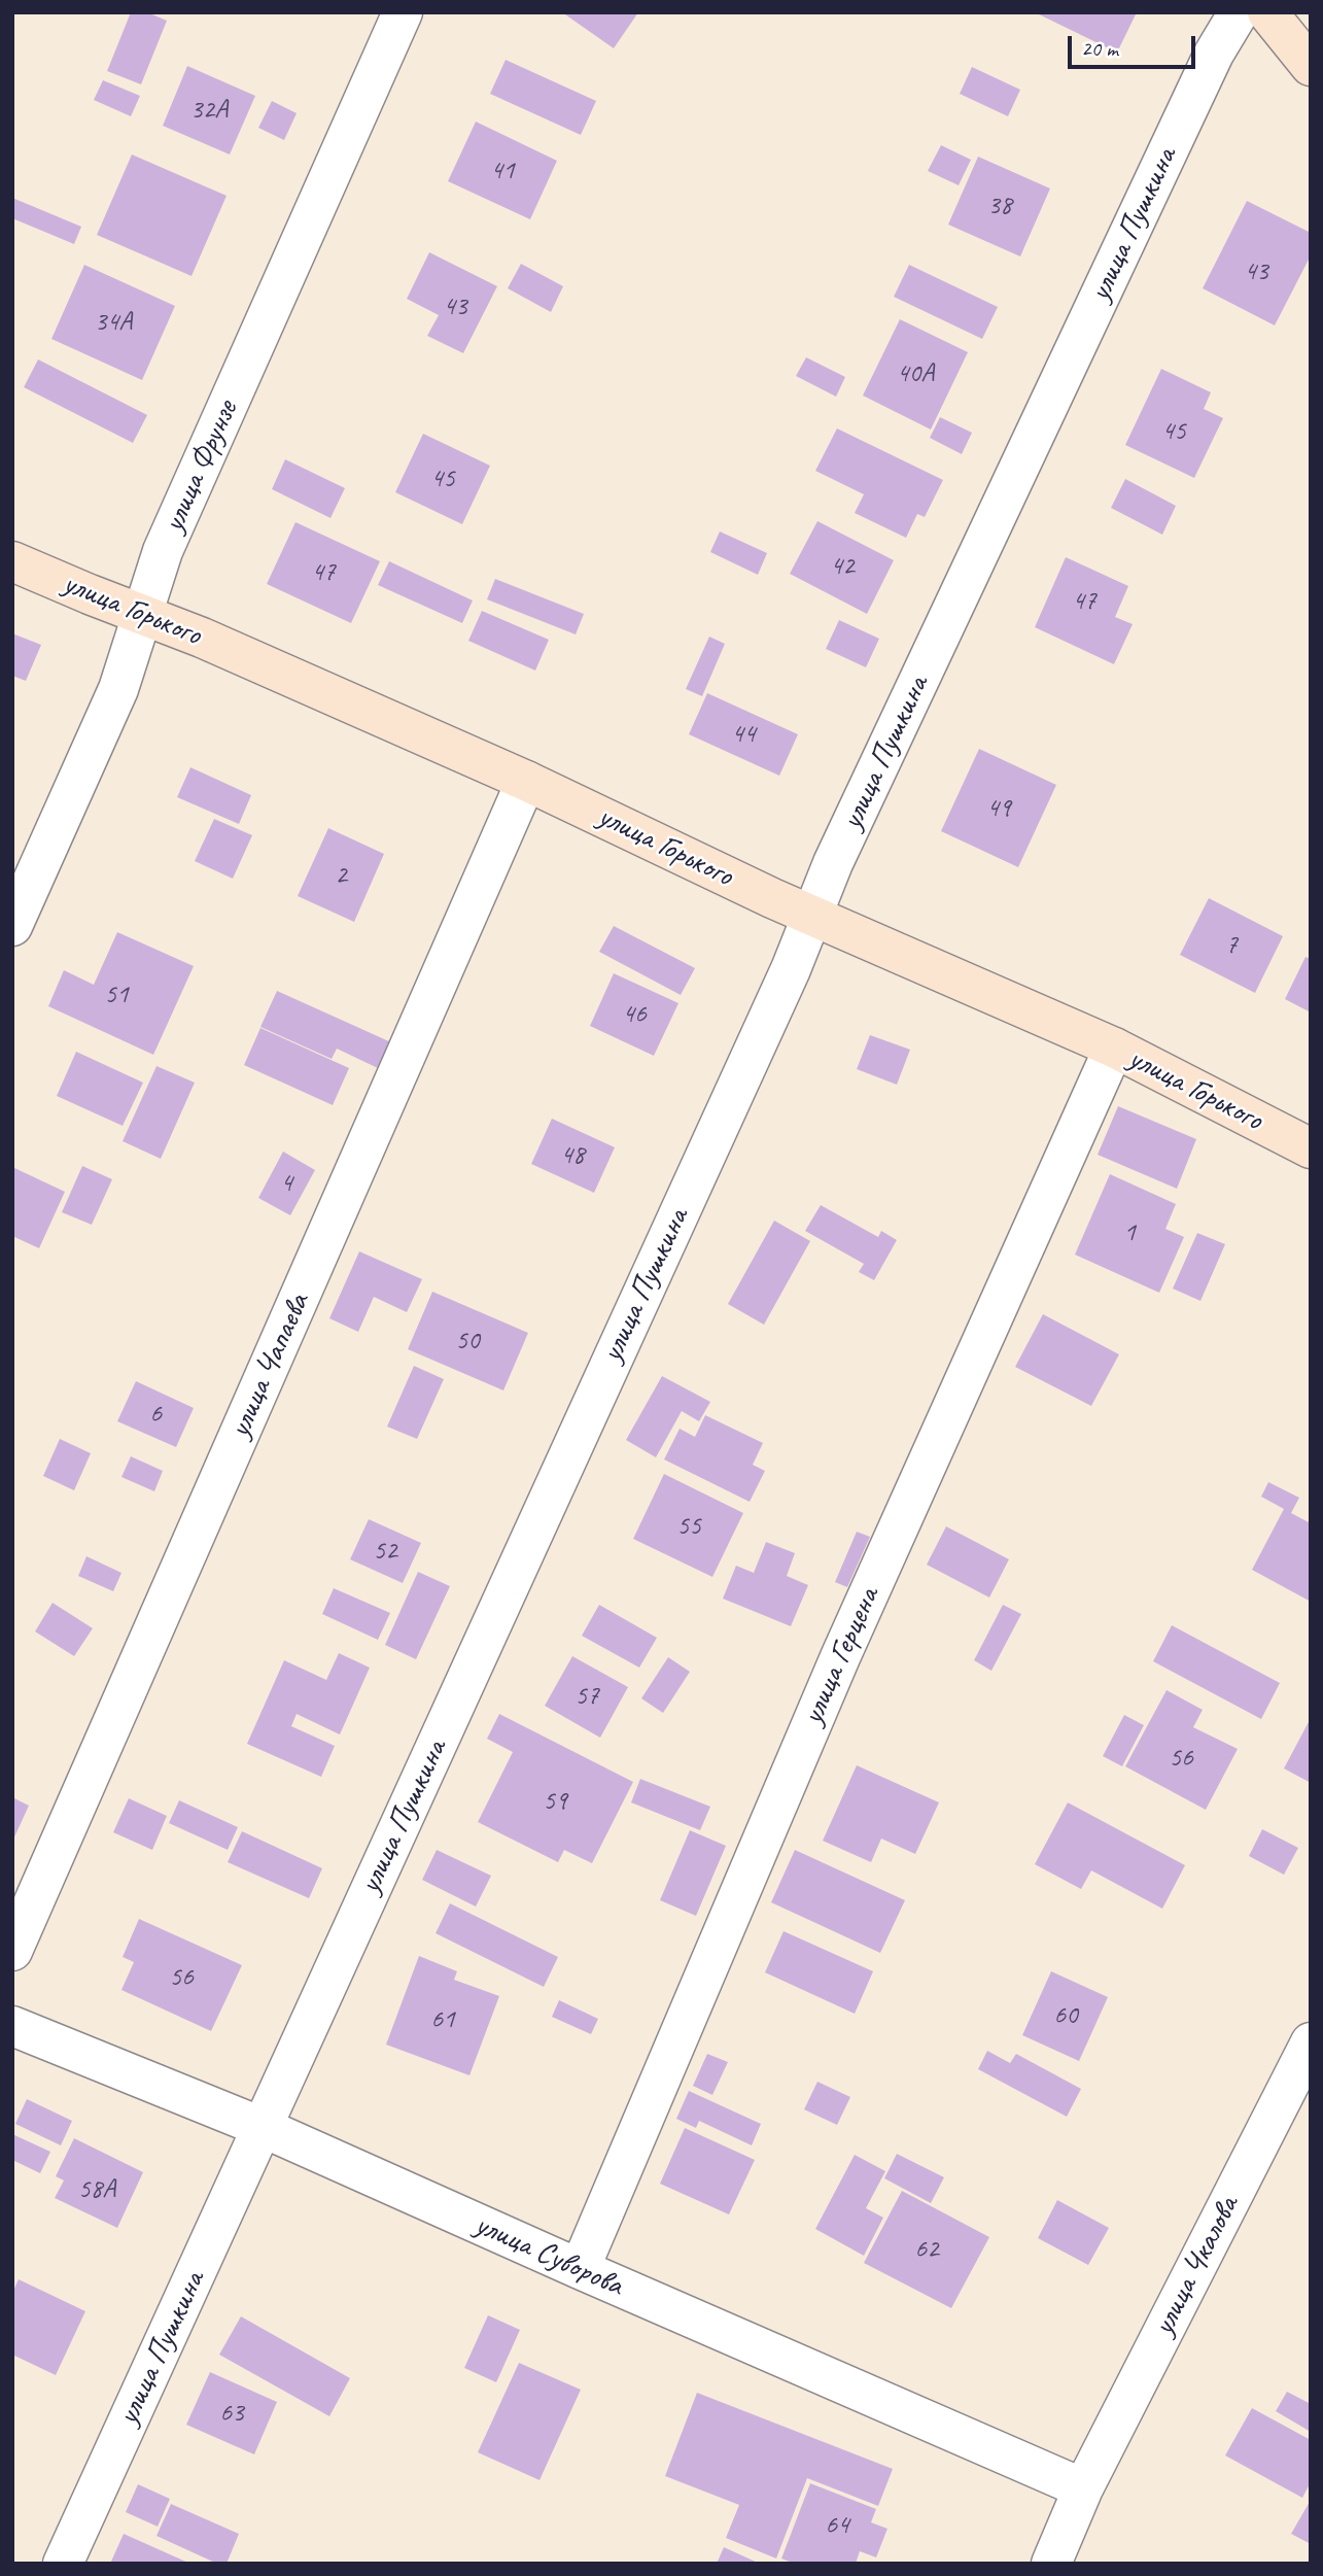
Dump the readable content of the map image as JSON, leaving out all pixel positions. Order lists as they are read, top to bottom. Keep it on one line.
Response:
{"streets":{"main road":["улица Горького"],"street":["улица Пушкина","улица Фрунзе","улица Чапаева","улица Герцена","улица Суворова","улица Чкалова"]},"crossings":[["улица Пушкина","улица Горького"],["улица Пушкина","улица Суворова"],["улица Фрунзе","улица Горького"],["улица Горького","улица Чапаева"],["улица Горького","улица Герцена"],["улица Герцена","улица Суворова"],["улица Суворова","улица Чкалова"]],"house_numbers":["32А","41","38","43","43","34А","40А","45","45","42","47","47","44","49","2","7","51","46","48","4","1","50","6","55","52","57","56","59","56","60","61","58А","62","63","64"],"scale_bar":"20 m"}
